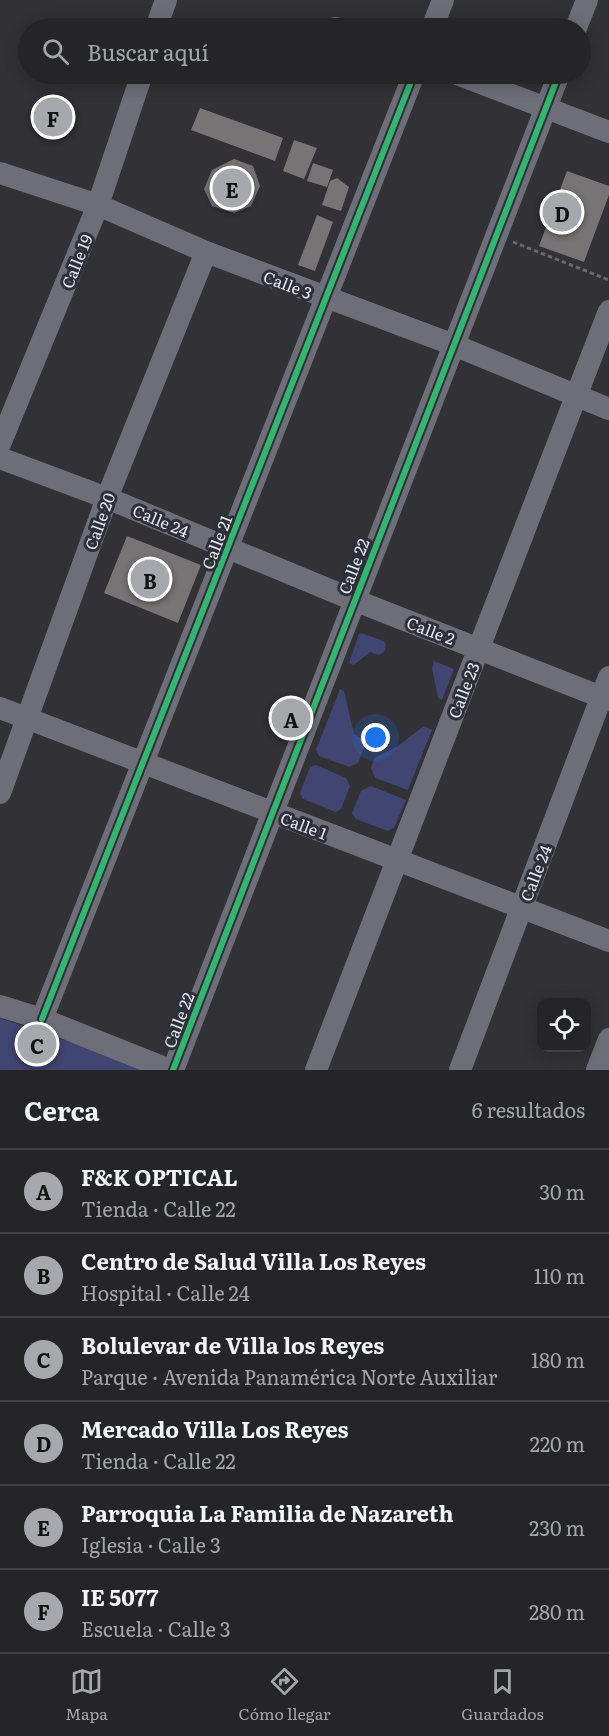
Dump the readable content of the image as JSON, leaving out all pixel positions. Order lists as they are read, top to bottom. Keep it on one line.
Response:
{"streets":{"street":["Calle 19","Calle 3","Calle 24","Calle 20","Calle 21","Calle 22","Calle 2","Calle 23","Calle 1"]},"crossings":[["Calle 19","Calle 3"],["Calle 3","Calle 20"],["Calle 3","Calle 21"],["Calle 3","Calle 22"],["Calle 3","Calle 23"],["Calle 24","Calle 20"],["Calle 24","Calle 21"],["Calle 24","Calle 22"],["Calle 24","Calle 2"],["Calle 24","Calle 1"],["Calle 20","Calle 1"],["Calle 21","Calle 1"],["Calle 22","Calle 2"],["Calle 22","Calle 1"],["Calle 2","Calle 23"],["Calle 23","Calle 1"]],"page":{"search":"Buscar aquí","pins":["F","E","D","B","A","C"],"heading":["Cerca","6 resultados"],"list":[{"mark":"A","name":"F&K OPTICAL","note":"Tienda · Calle 22","value":"30 m"},{"mark":"B","name":"Centro de Salud Villa Los Reyes","note":"Hospital · Calle 24","value":"110 m"},{"mark":"C","name":"Bolulevar de Villa los Reyes","note":"Parque · Avenida Panamérica Norte Auxiliar","value":"180 m"},{"mark":"D","name":"Mercado Villa Los Reyes","note":"Tienda · Calle 22","value":"220 m"},{"mark":"E","name":"Parroquia La Familia de Nazareth","note":"Iglesia · Calle 3","value":"230 m"},{"mark":"F","name":"IE 5077","note":"Escuela · Calle 3","value":"280 m"}],"nav":["Mapa","Cómo llegar","Guardados"]}}
